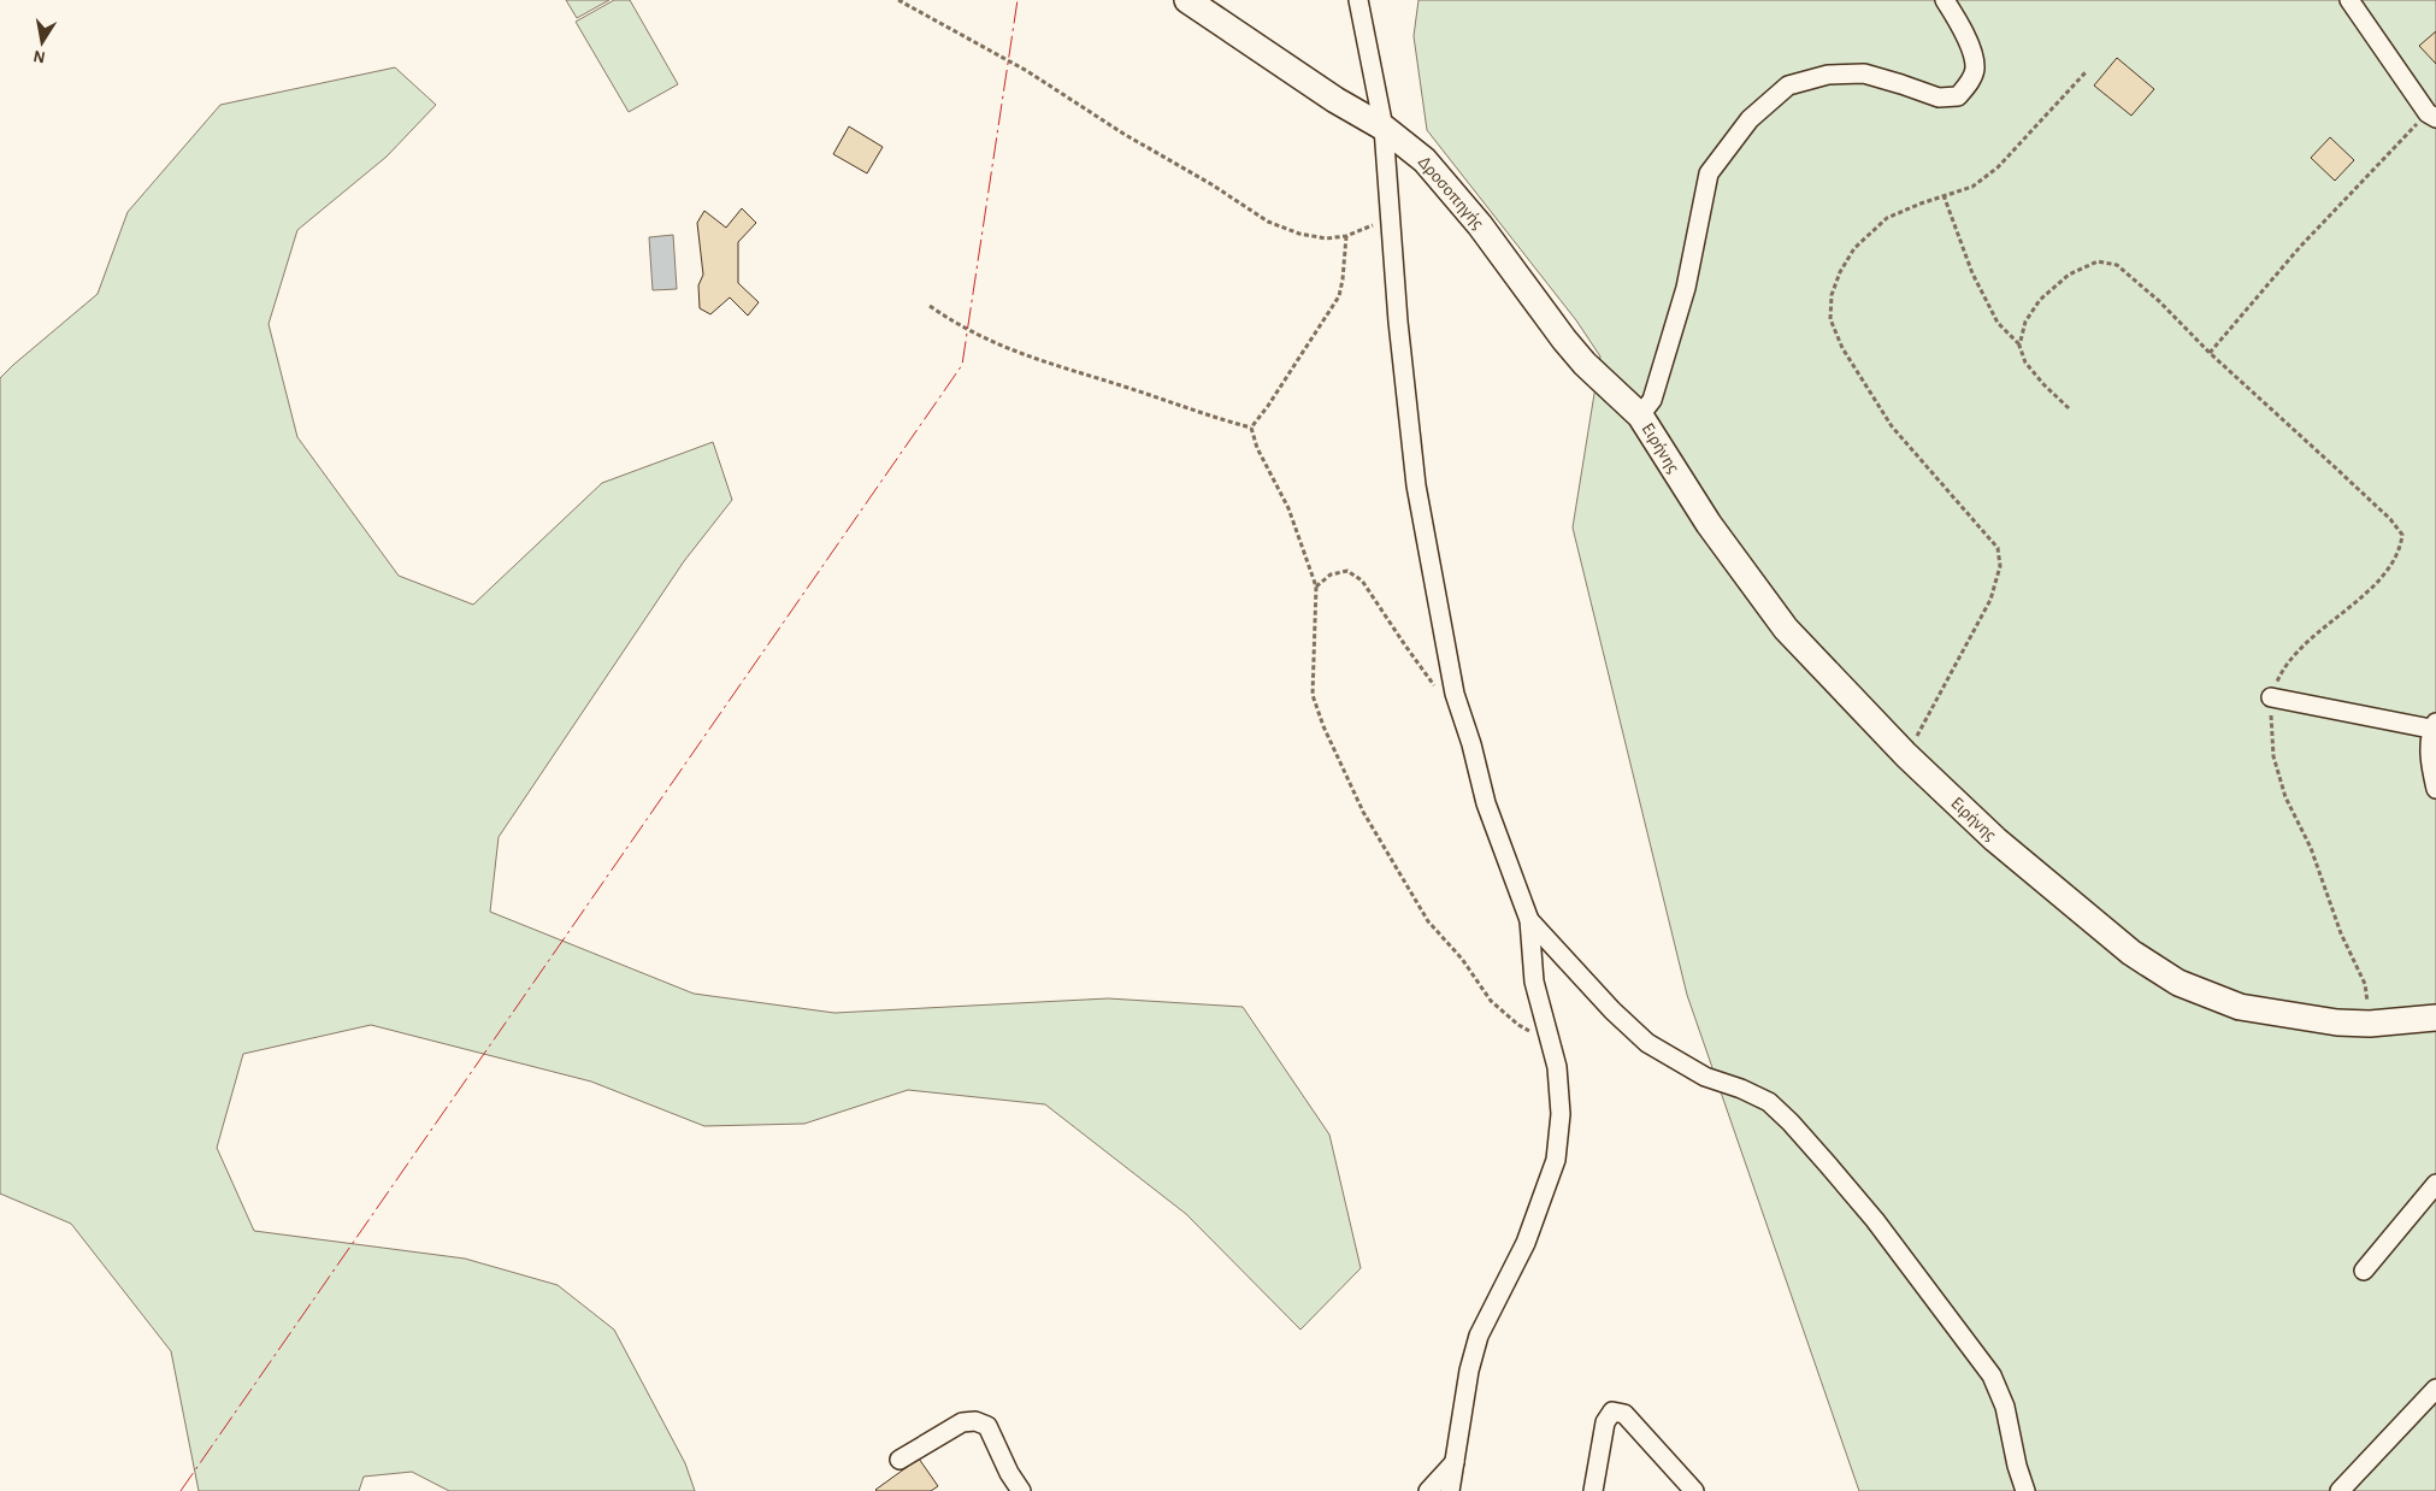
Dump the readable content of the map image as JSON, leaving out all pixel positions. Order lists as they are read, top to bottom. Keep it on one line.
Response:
{"streets":{"street":["Δροσοπηγής","Ειρήνης"]},"crossings":[["Δροσοπηγής","Ειρήνης"]],"north":"bottom"}
